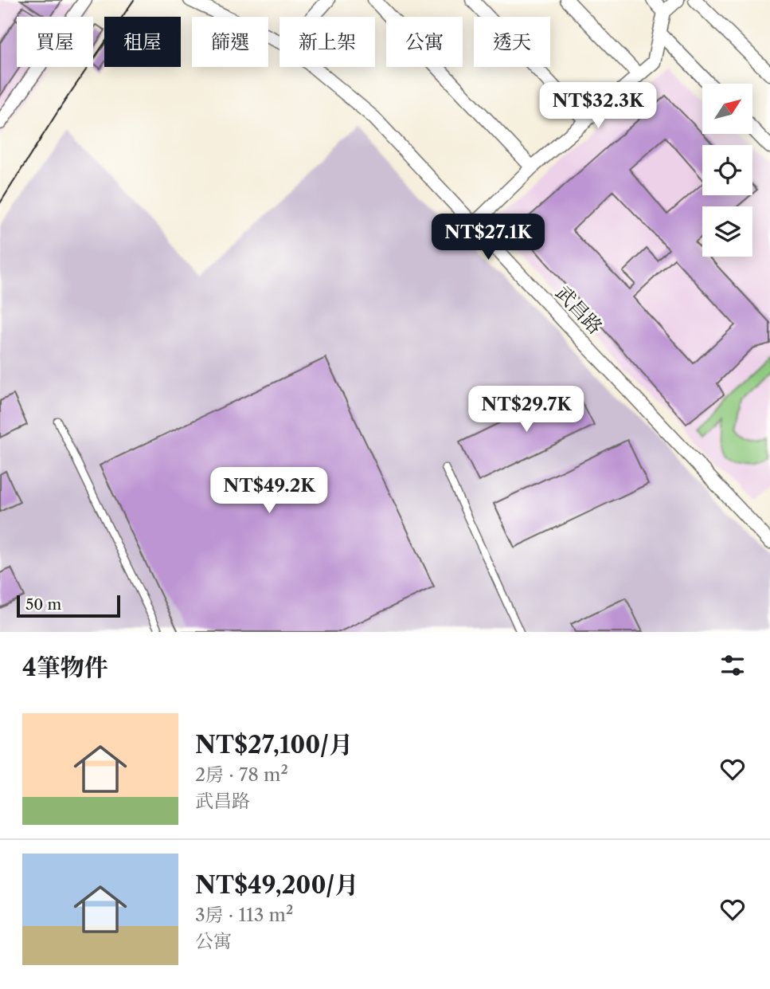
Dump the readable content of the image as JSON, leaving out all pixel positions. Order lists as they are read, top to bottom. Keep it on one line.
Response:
{"streets":{"street":["武昌路"]},"scale_bar":"50 m","north":"top right","page":{"chip":["買屋","租屋","篩選","新上架","公寓","透天"],"price":["NT$32.3K","NT$27.1K","NT$29.7K","NT$49.2K"],"scale":"50 m","heading":"4筆物件","list":[{"name":"NT$27,100/月","note":"2房 · 78 m² · 武昌路"},{"name":"NT$49,200/月","note":"3房 · 113 m² · 公寓"}]}}
